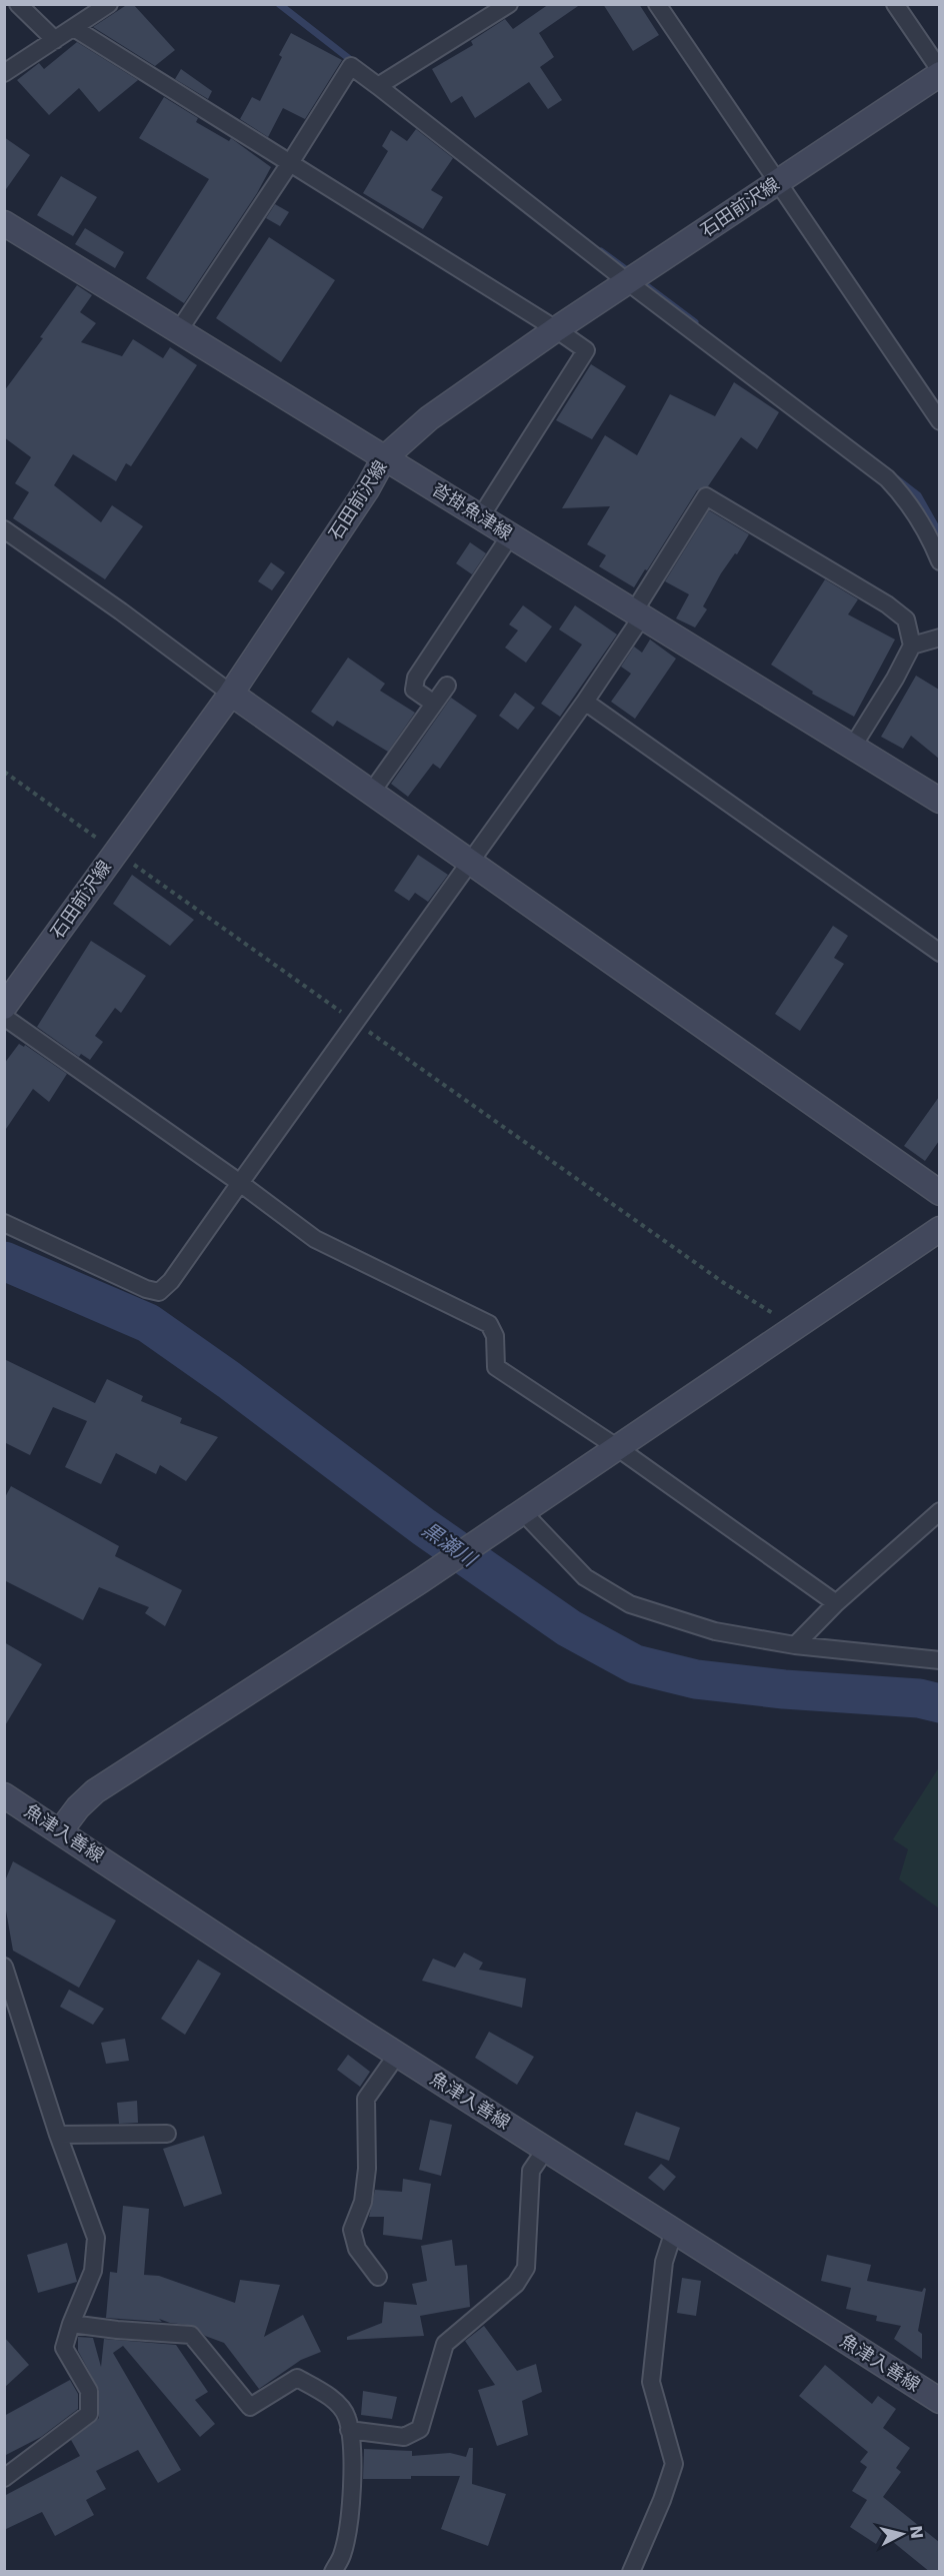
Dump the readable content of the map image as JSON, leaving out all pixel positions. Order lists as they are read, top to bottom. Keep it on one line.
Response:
{"streets":{"main road":["石田前沢線","沓掛魚津線","魚津入善線"]},"crossings":[["石田前沢線","沓掛魚津線"]],"water":["黒瀬川"],"north":"right"}
